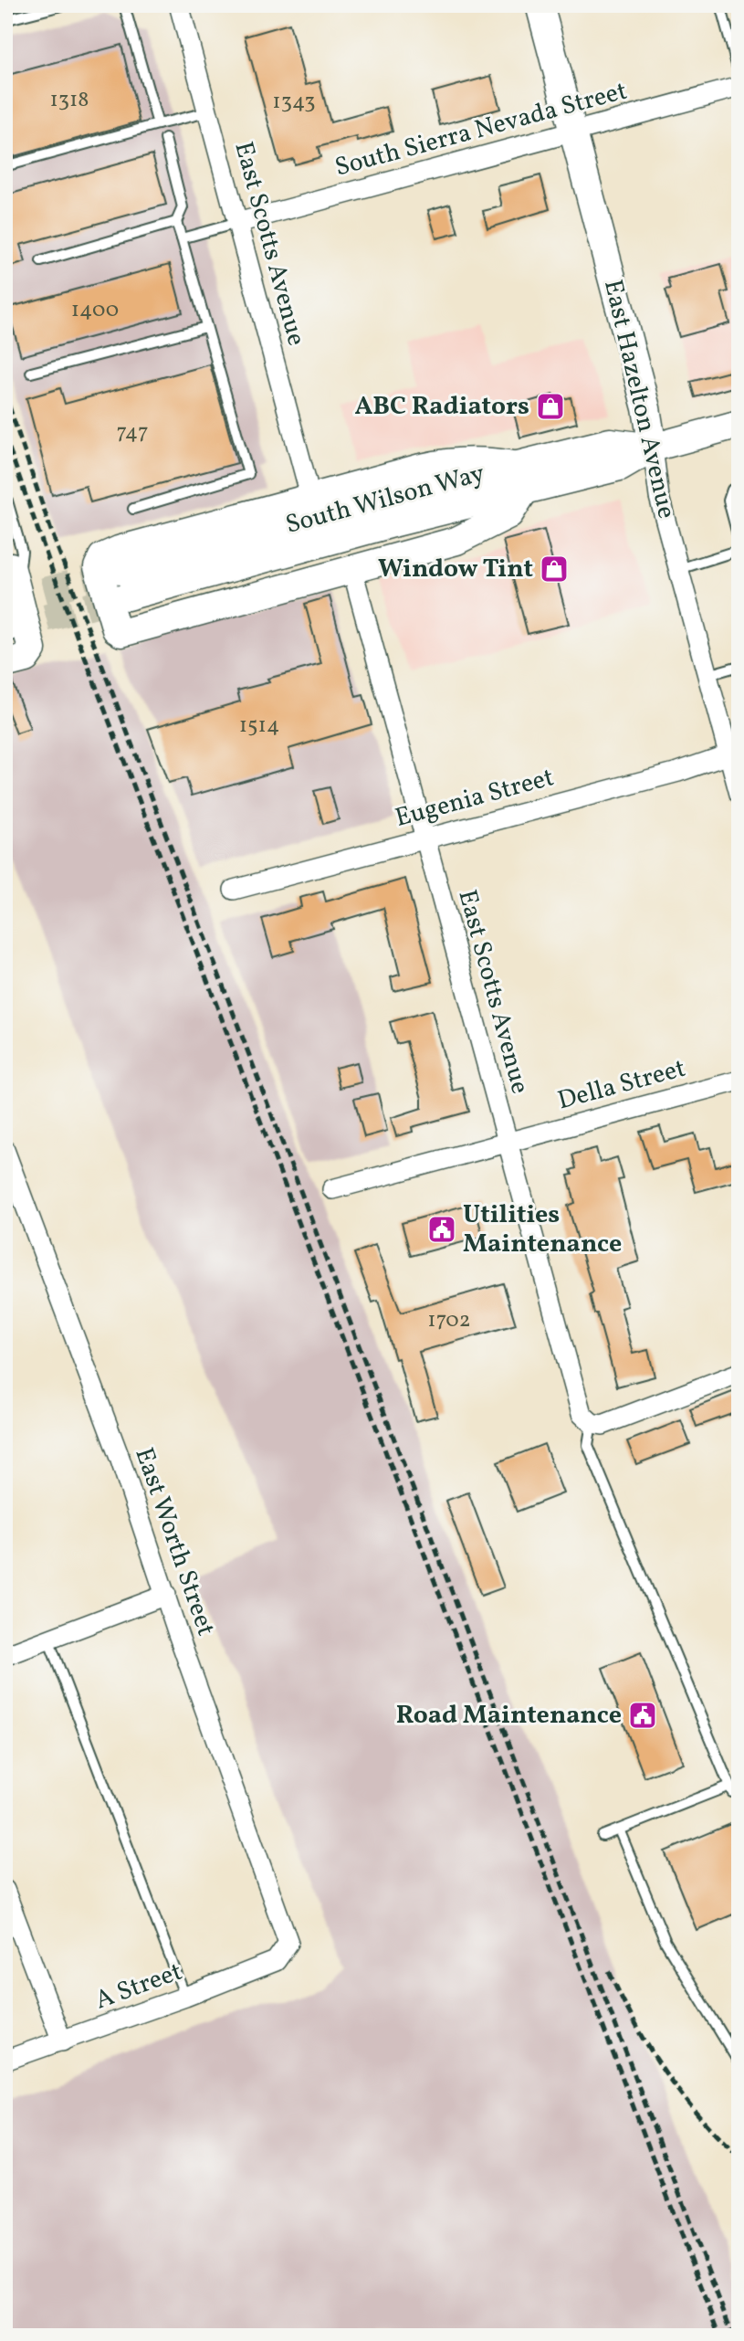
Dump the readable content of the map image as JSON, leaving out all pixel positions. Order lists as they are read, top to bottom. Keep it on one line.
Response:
{"streets":{"main road":["East Hazelton Avenue","South Wilson Way"],"street":["South Sierra Nevada Street","East Scotts Avenue","Eugenia Street","Della Street","East Worth Street","A Street"]},"crossings":[["South Sierra Nevada Street","East Scotts Avenue"],["South Sierra Nevada Street","East Hazelton Avenue"],["East Scotts Avenue","Eugenia Street"],["East Scotts Avenue","Della Street"],["East Hazelton Avenue","South Wilson Way"],["East Hazelton Avenue","Eugenia Street"],["East Worth Street","A Street"]],"places":{"shop":["ABC Radiators","Window Tint"],"public building":["Utilities Maintenance","Road Maintenance"]},"house_numbers":["1318","1343","1400","747","1514","1702"]}
